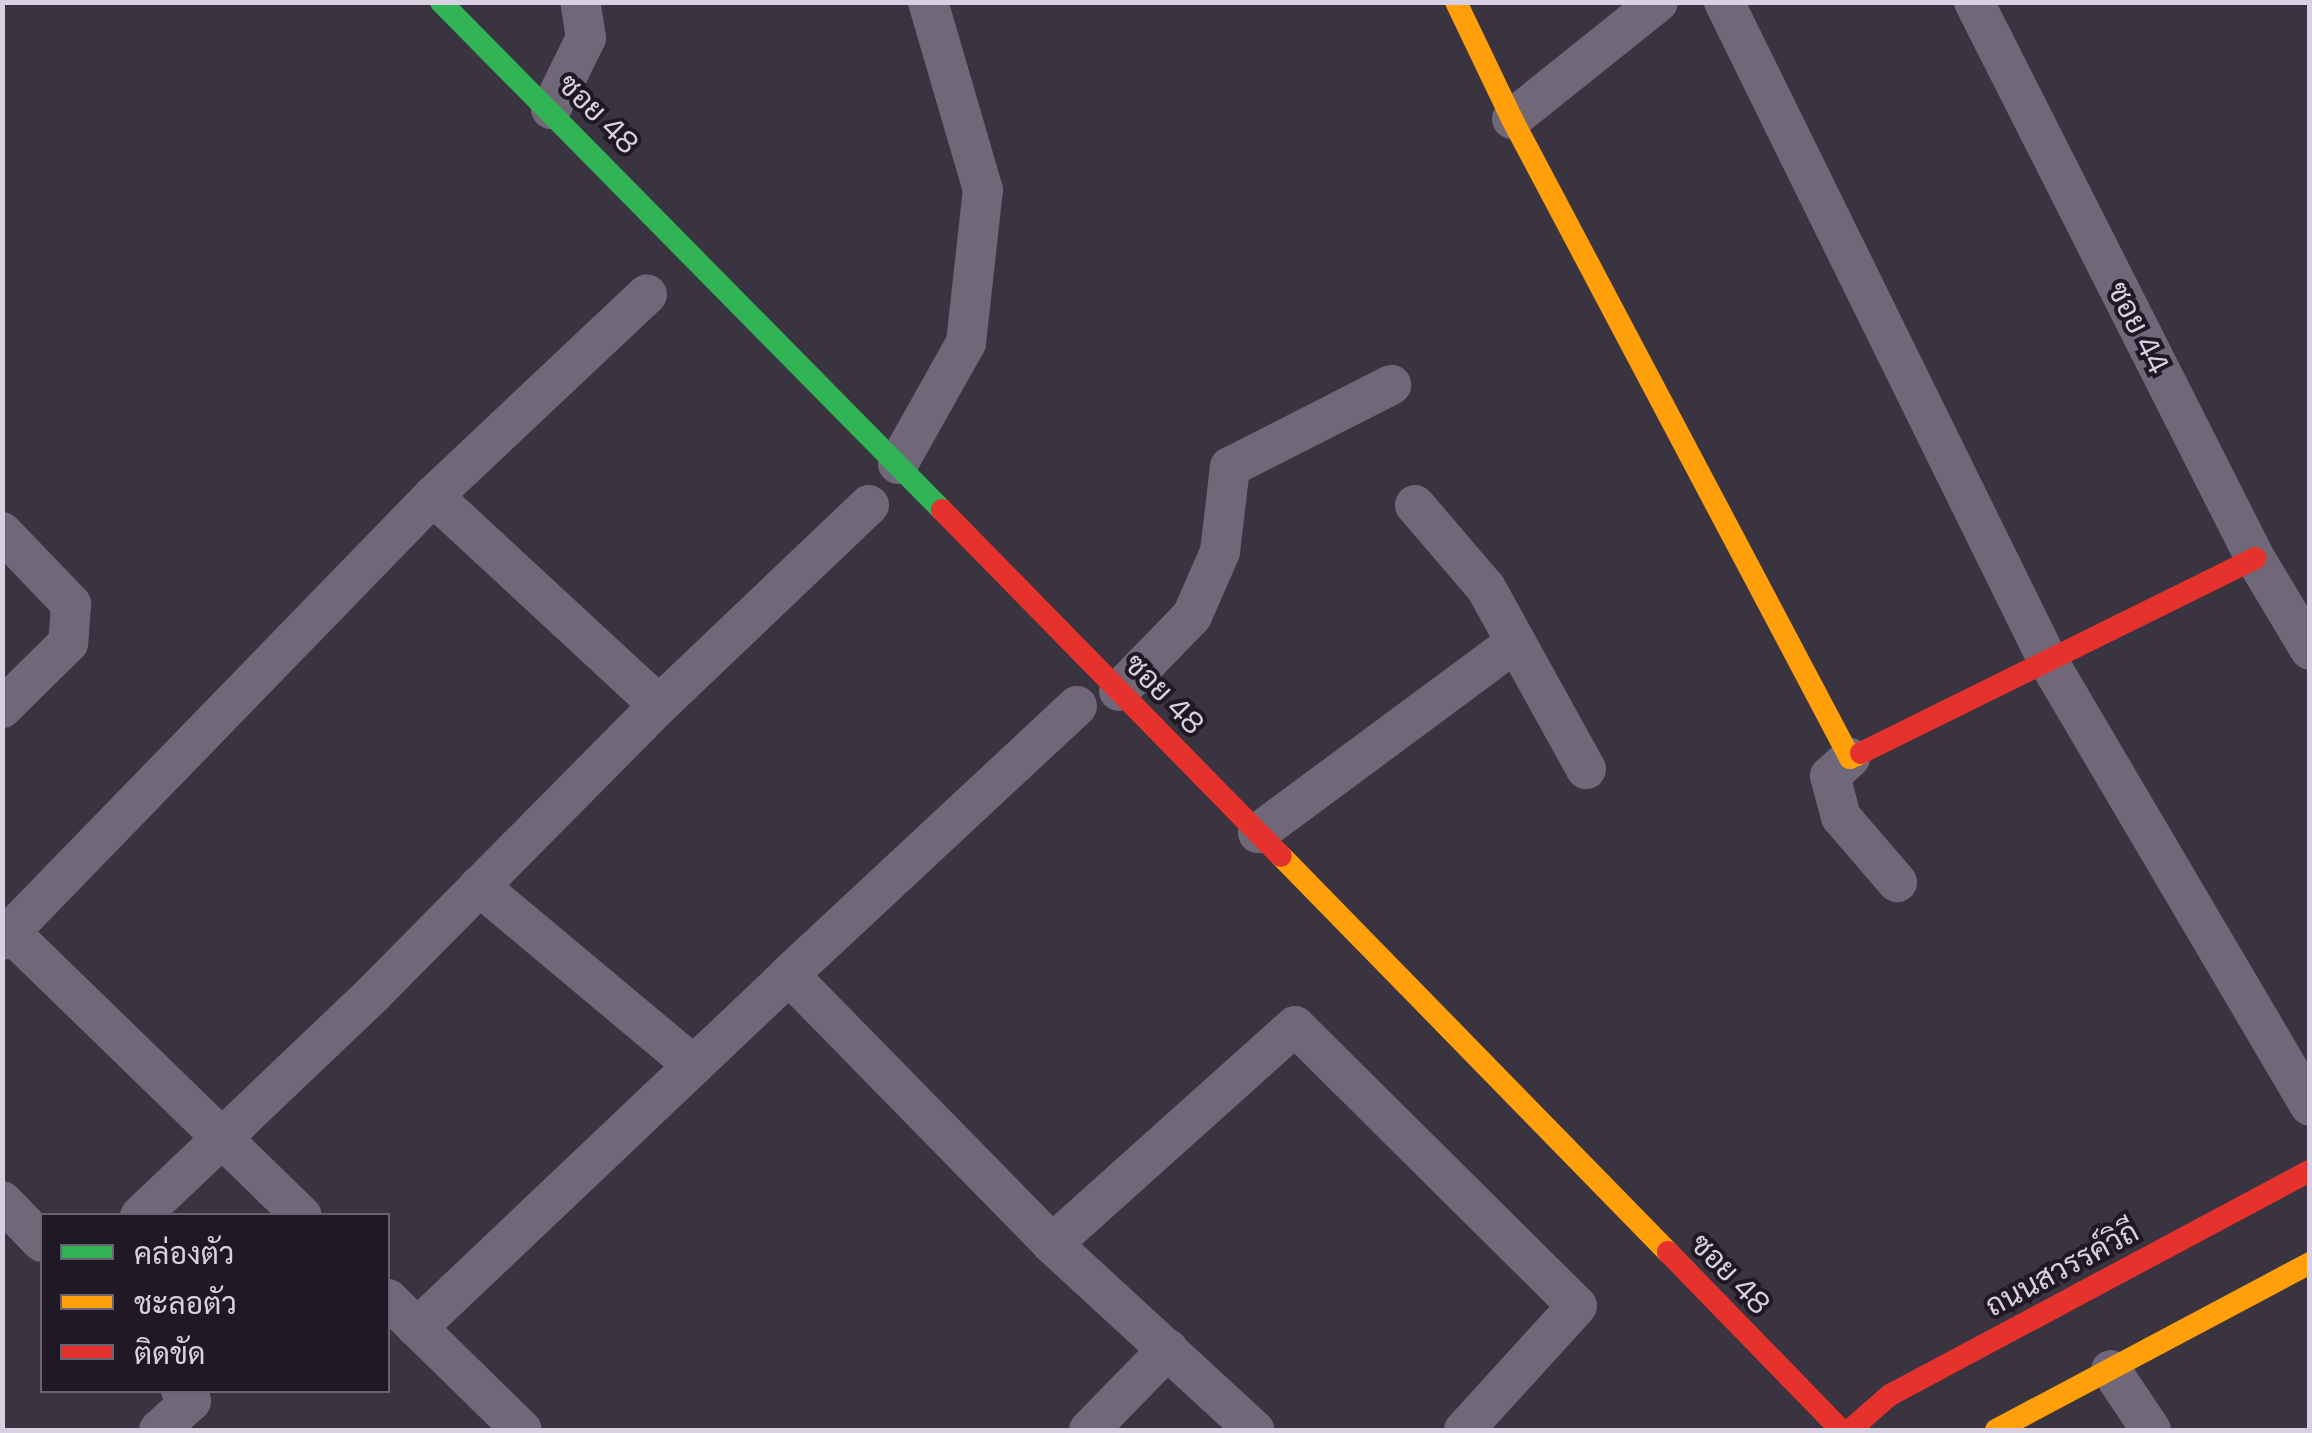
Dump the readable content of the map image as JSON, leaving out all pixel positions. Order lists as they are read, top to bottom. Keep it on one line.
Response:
{"streets":{"street":["ซอย 48","ซอย 44","ถนนสวรรค์วิถี"]},"legend":["คล่องตัว","ชะลอตัว","ติดขัด"]}
